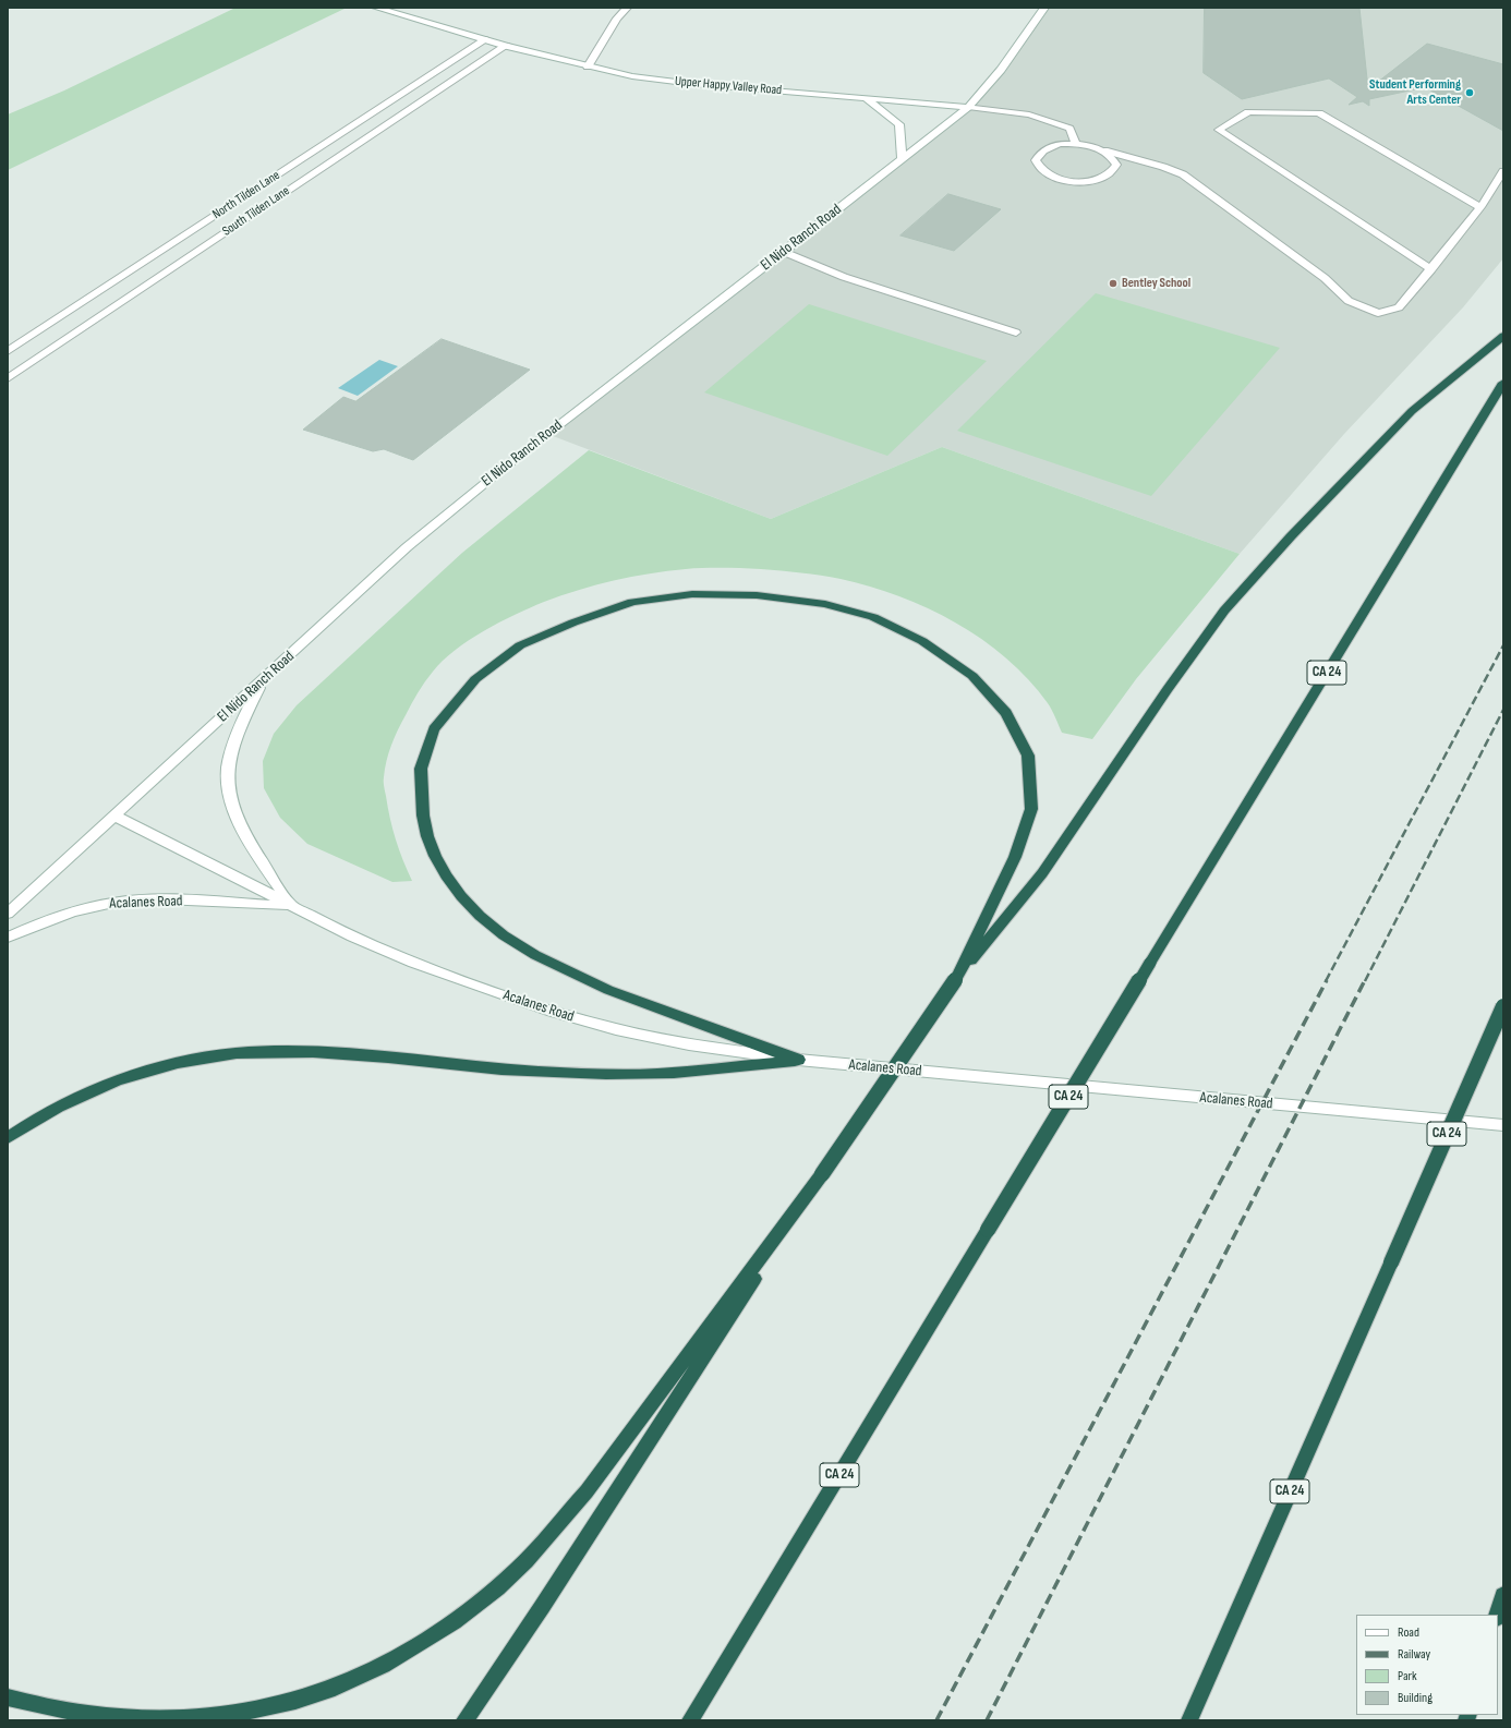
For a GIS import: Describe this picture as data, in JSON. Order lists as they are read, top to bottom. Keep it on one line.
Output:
{"streets":{"highway":["CA 24"],"street":["Upper Happy Valley Road","North Tilden Lane","South Tilden Lane","El Nido Ranch Road","Acalanes Road"]},"crossings":[["Upper Happy Valley Road","North Tilden Lane"],["Upper Happy Valley Road","South Tilden Lane"],["Upper Happy Valley Road","El Nido Ranch Road"],["El Nido Ranch Road","Acalanes Road"]],"places":["Student Performing Arts Center","Bentley School"],"legend":["Road","Railway","Park","Building"]}
